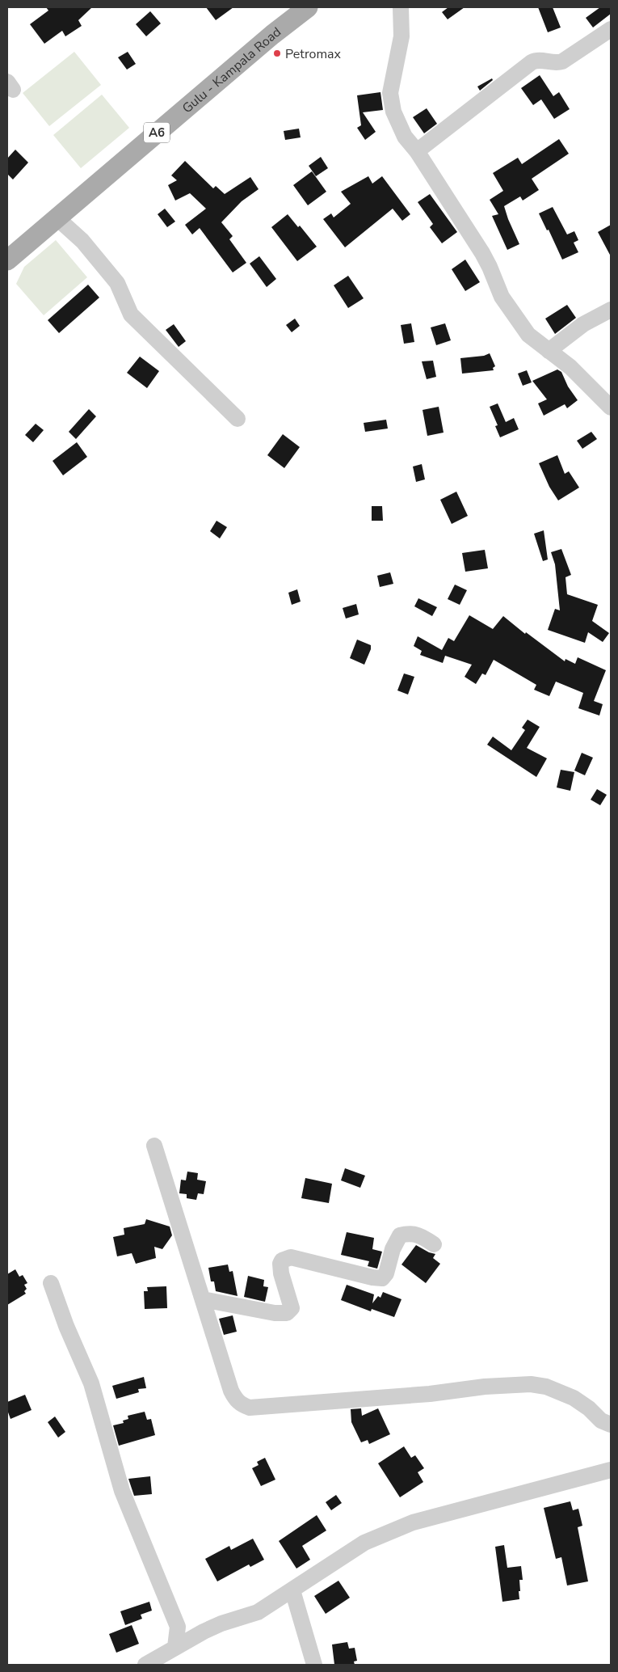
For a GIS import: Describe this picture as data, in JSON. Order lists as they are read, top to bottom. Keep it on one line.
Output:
{"streets":{"main road":["Gulu - Kampala Road","A6"]},"places":["Petromax"]}
